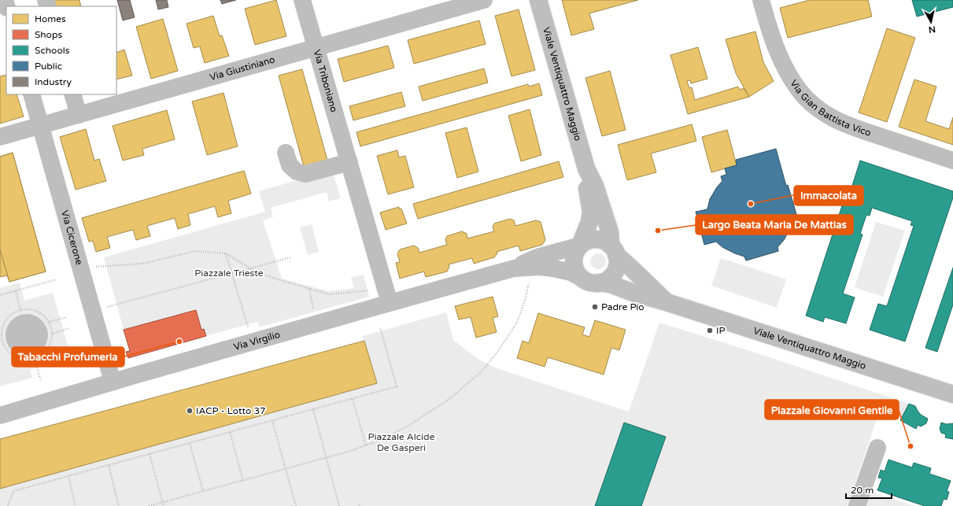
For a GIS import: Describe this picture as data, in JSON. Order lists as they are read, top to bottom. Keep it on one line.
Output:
{"streets":{"street":["Via Giustiniano","Via Triboniano","Viale Ventiquattro Maggio","Via Gian Battista Vico","Via Cicerone","Via Virgilio"]},"crossings":[["Via Giustiniano","Via Triboniano"],["Via Giustiniano","Via Cicerone"],["Via Triboniano","Via Virgilio"],["Via Cicerone","Via Virgilio"]],"parks":["Piazzale Trieste","Piazzale Alcide De Gasperi"],"places":["Immacolata","Largo Beata Maria De Mattias","Padre Pio","IP","Tabacchi Profumeria","IACP - Lotto 37","Piazzale Giovanni Gentile"],"legend":["Homes","Shops","Schools","Public","Industry"],"scale_bar":"20 m","north":"bottom"}
